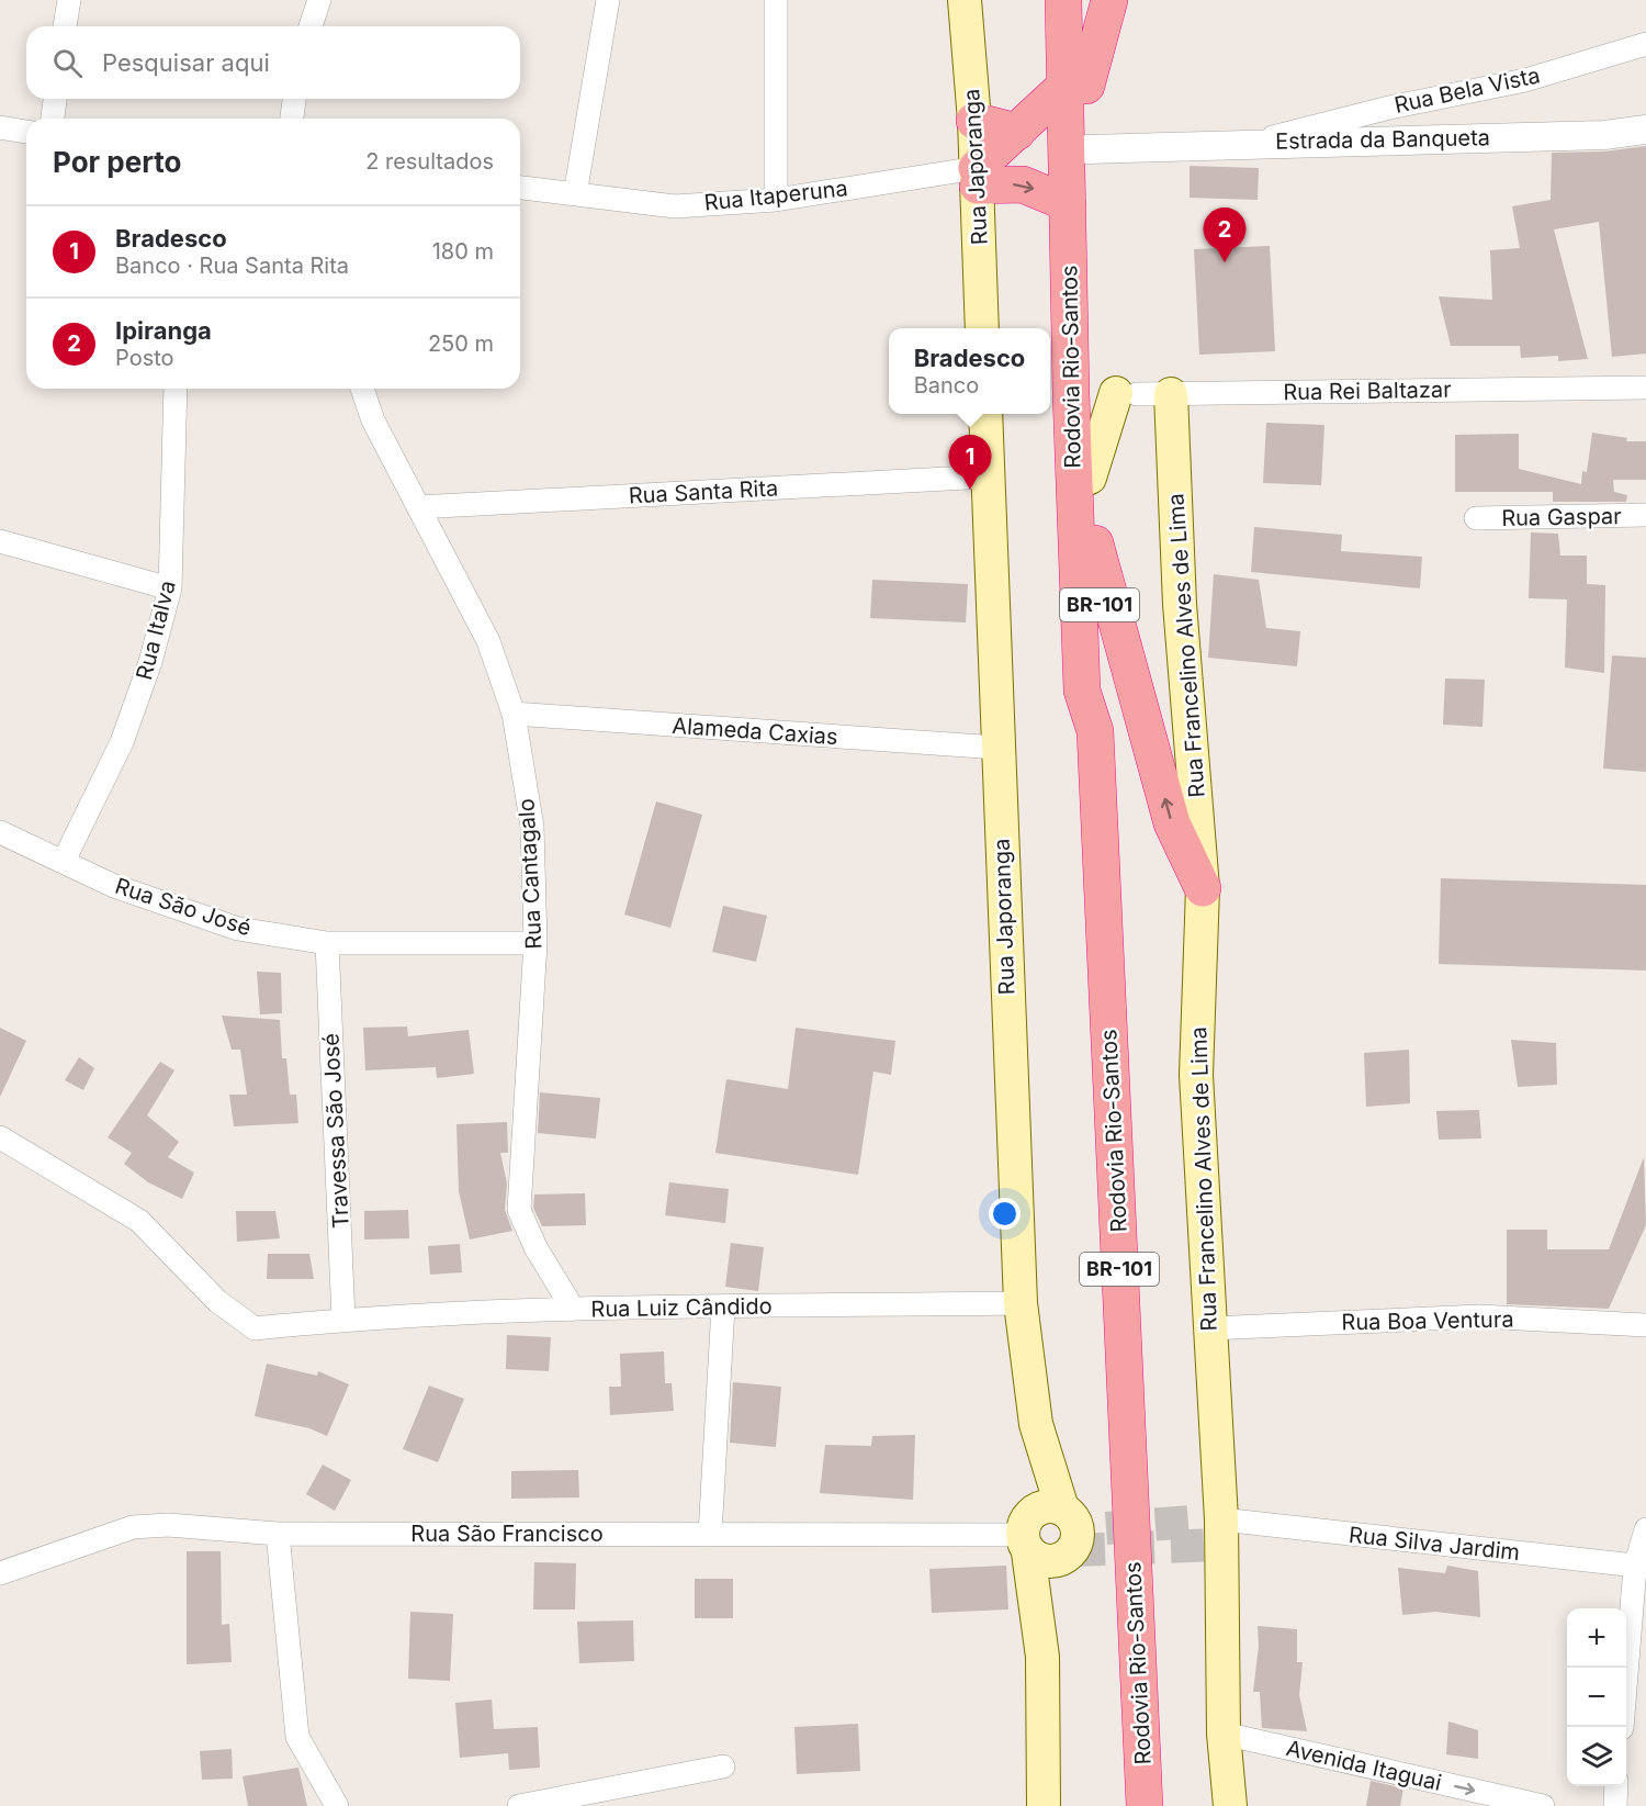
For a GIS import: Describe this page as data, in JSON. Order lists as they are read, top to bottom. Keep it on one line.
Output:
{"streets":{"highway":["Rodovia Rio-Santos","BR-101"],"main road":["Rua Japoranga","Rua Francelino Alves de Lima"],"street":["Rua Bela Vista","Estrada da Banqueta","Rua Itaperuna","Rua Rei Baltazar","Rua Santa Rita","Rua Gaspar","Rua Italva","Alameda Caxias","Rua Cantagalo","Rua São José","Travessa São José","Rua Luiz Cândido","Rua Boa Ventura","Rua São Francisco","Rua Silva Jardim","Avenida Itaguai"]},"crossings":[["Rua Bela Vista","Estrada da Banqueta"],["Estrada da Banqueta","Rodovia Rio-Santos"],["Rua Japoranga","Rua Itaperuna"],["Rua Japoranga","Rua Santa Rita"],["Rua Japoranga","Alameda Caxias"],["Rua Japoranga","Rua Luiz Cândido"],["Rua Japoranga","Rua São Francisco"],["Rodovia Rio-Santos","Rua Rei Baltazar"],["Rua Rei Baltazar","Rua Francelino Alves de Lima"],["Rua Santa Rita","Rua Cantagalo"],["Rua Italva","Rua São José"],["Rua Francelino Alves de Lima","Rua Boa Ventura"],["Rua Francelino Alves de Lima","Rua Silva Jardim"],["Rua Francelino Alves de Lima","Avenida Itaguai"],["Alameda Caxias","Rua Cantagalo"],["Rua Cantagalo","Rua São José"],["Rua Cantagalo","Rua Luiz Cândido"],["Rua São José","Travessa São José"],["Travessa São José","Rua Luiz Cândido"]],"one_way":["Avenida Itaguai"],"page":{"search":"Pesquisar aqui","heading":["Por perto","2 resultados"],"list":[{"mark":"1","name":"Bradesco","note":"Banco · Rua Santa Rita","value":"180 m"},{"mark":"2","name":"Ipiranga","note":"Posto","value":"250 m"}],"pins":["2","1"],"popup":["Bradesco","Banco"],"map_buttons":["+","−"]}}
